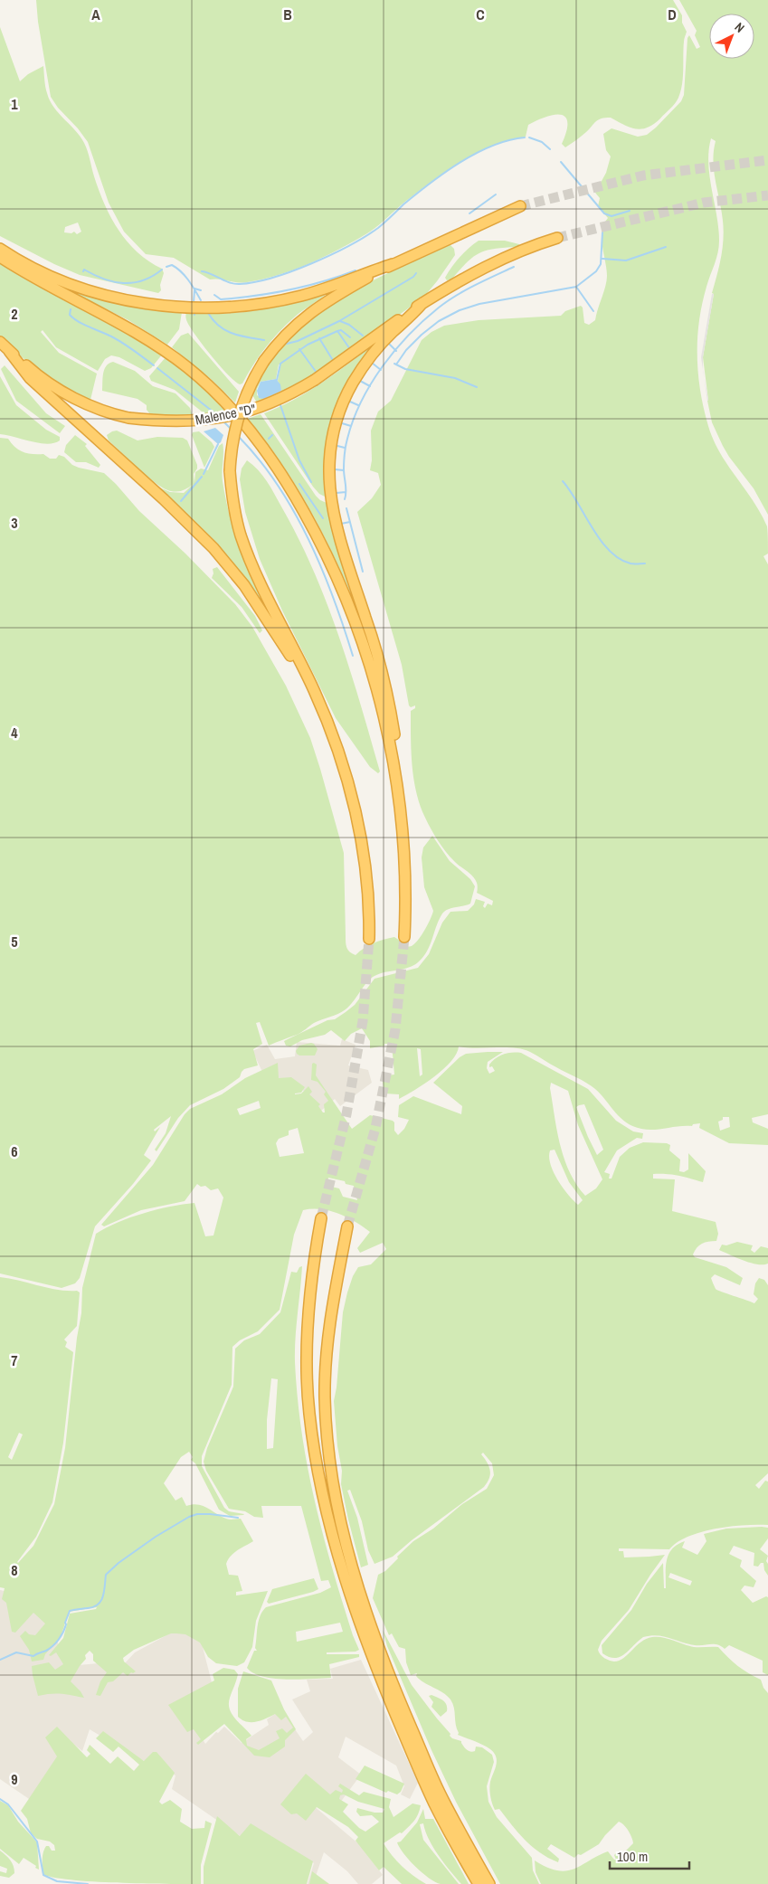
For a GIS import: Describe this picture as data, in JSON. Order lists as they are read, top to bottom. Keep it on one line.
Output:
{"streets":{"highway":["Malence \"D\""]},"scale_bar":"100 m","north":"top right","grid":{"columns":["A","B","C","D"],"rows":["1","2","3","4","5","6","7","8","9"]}}
